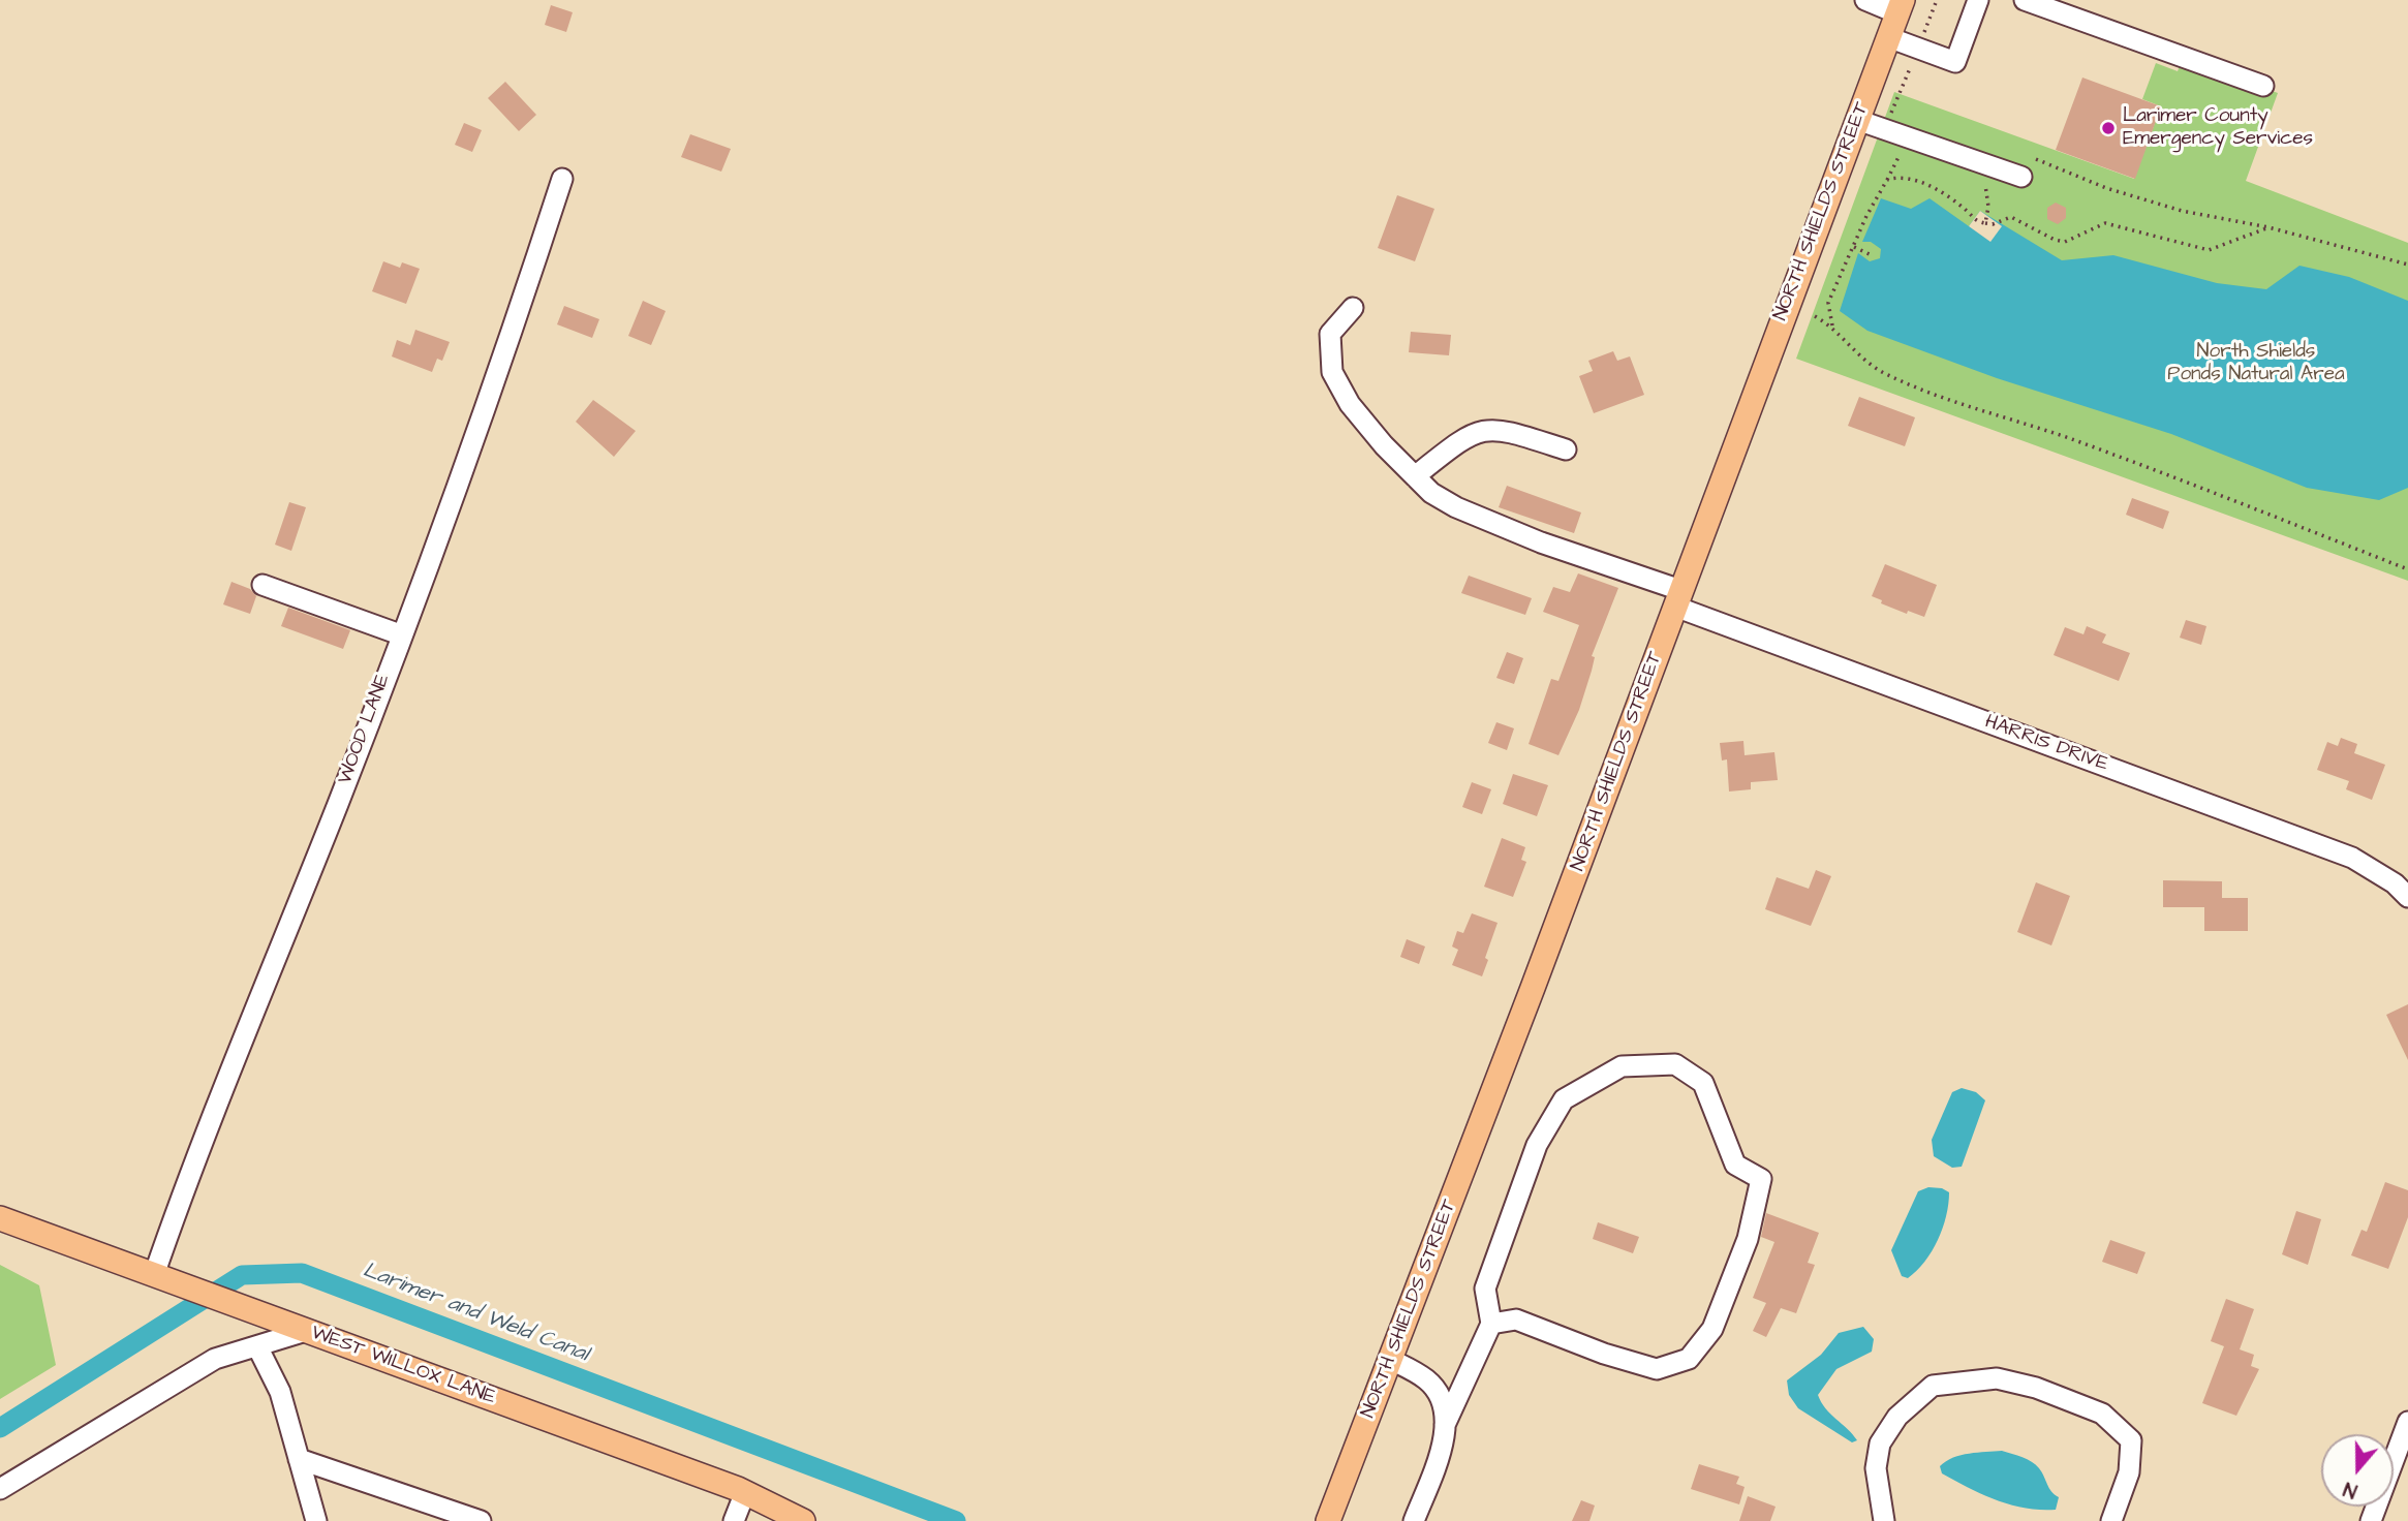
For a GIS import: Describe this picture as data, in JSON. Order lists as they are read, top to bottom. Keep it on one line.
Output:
{"streets":{"main road":["NORTH SHIELDS STREET","WEST WILLOX LANE"],"street":["WOOD LANE","HARRIS DRIVE"]},"crossings":[["NORTH SHIELDS STREET","HARRIS DRIVE"],["WOOD LANE","WEST WILLOX LANE"]],"water":["Larimer and Weld Canal"],"parks":["North Shields Ponds Natural Area"],"places":["Larimer County Emergency Services"],"north":"bottom"}
